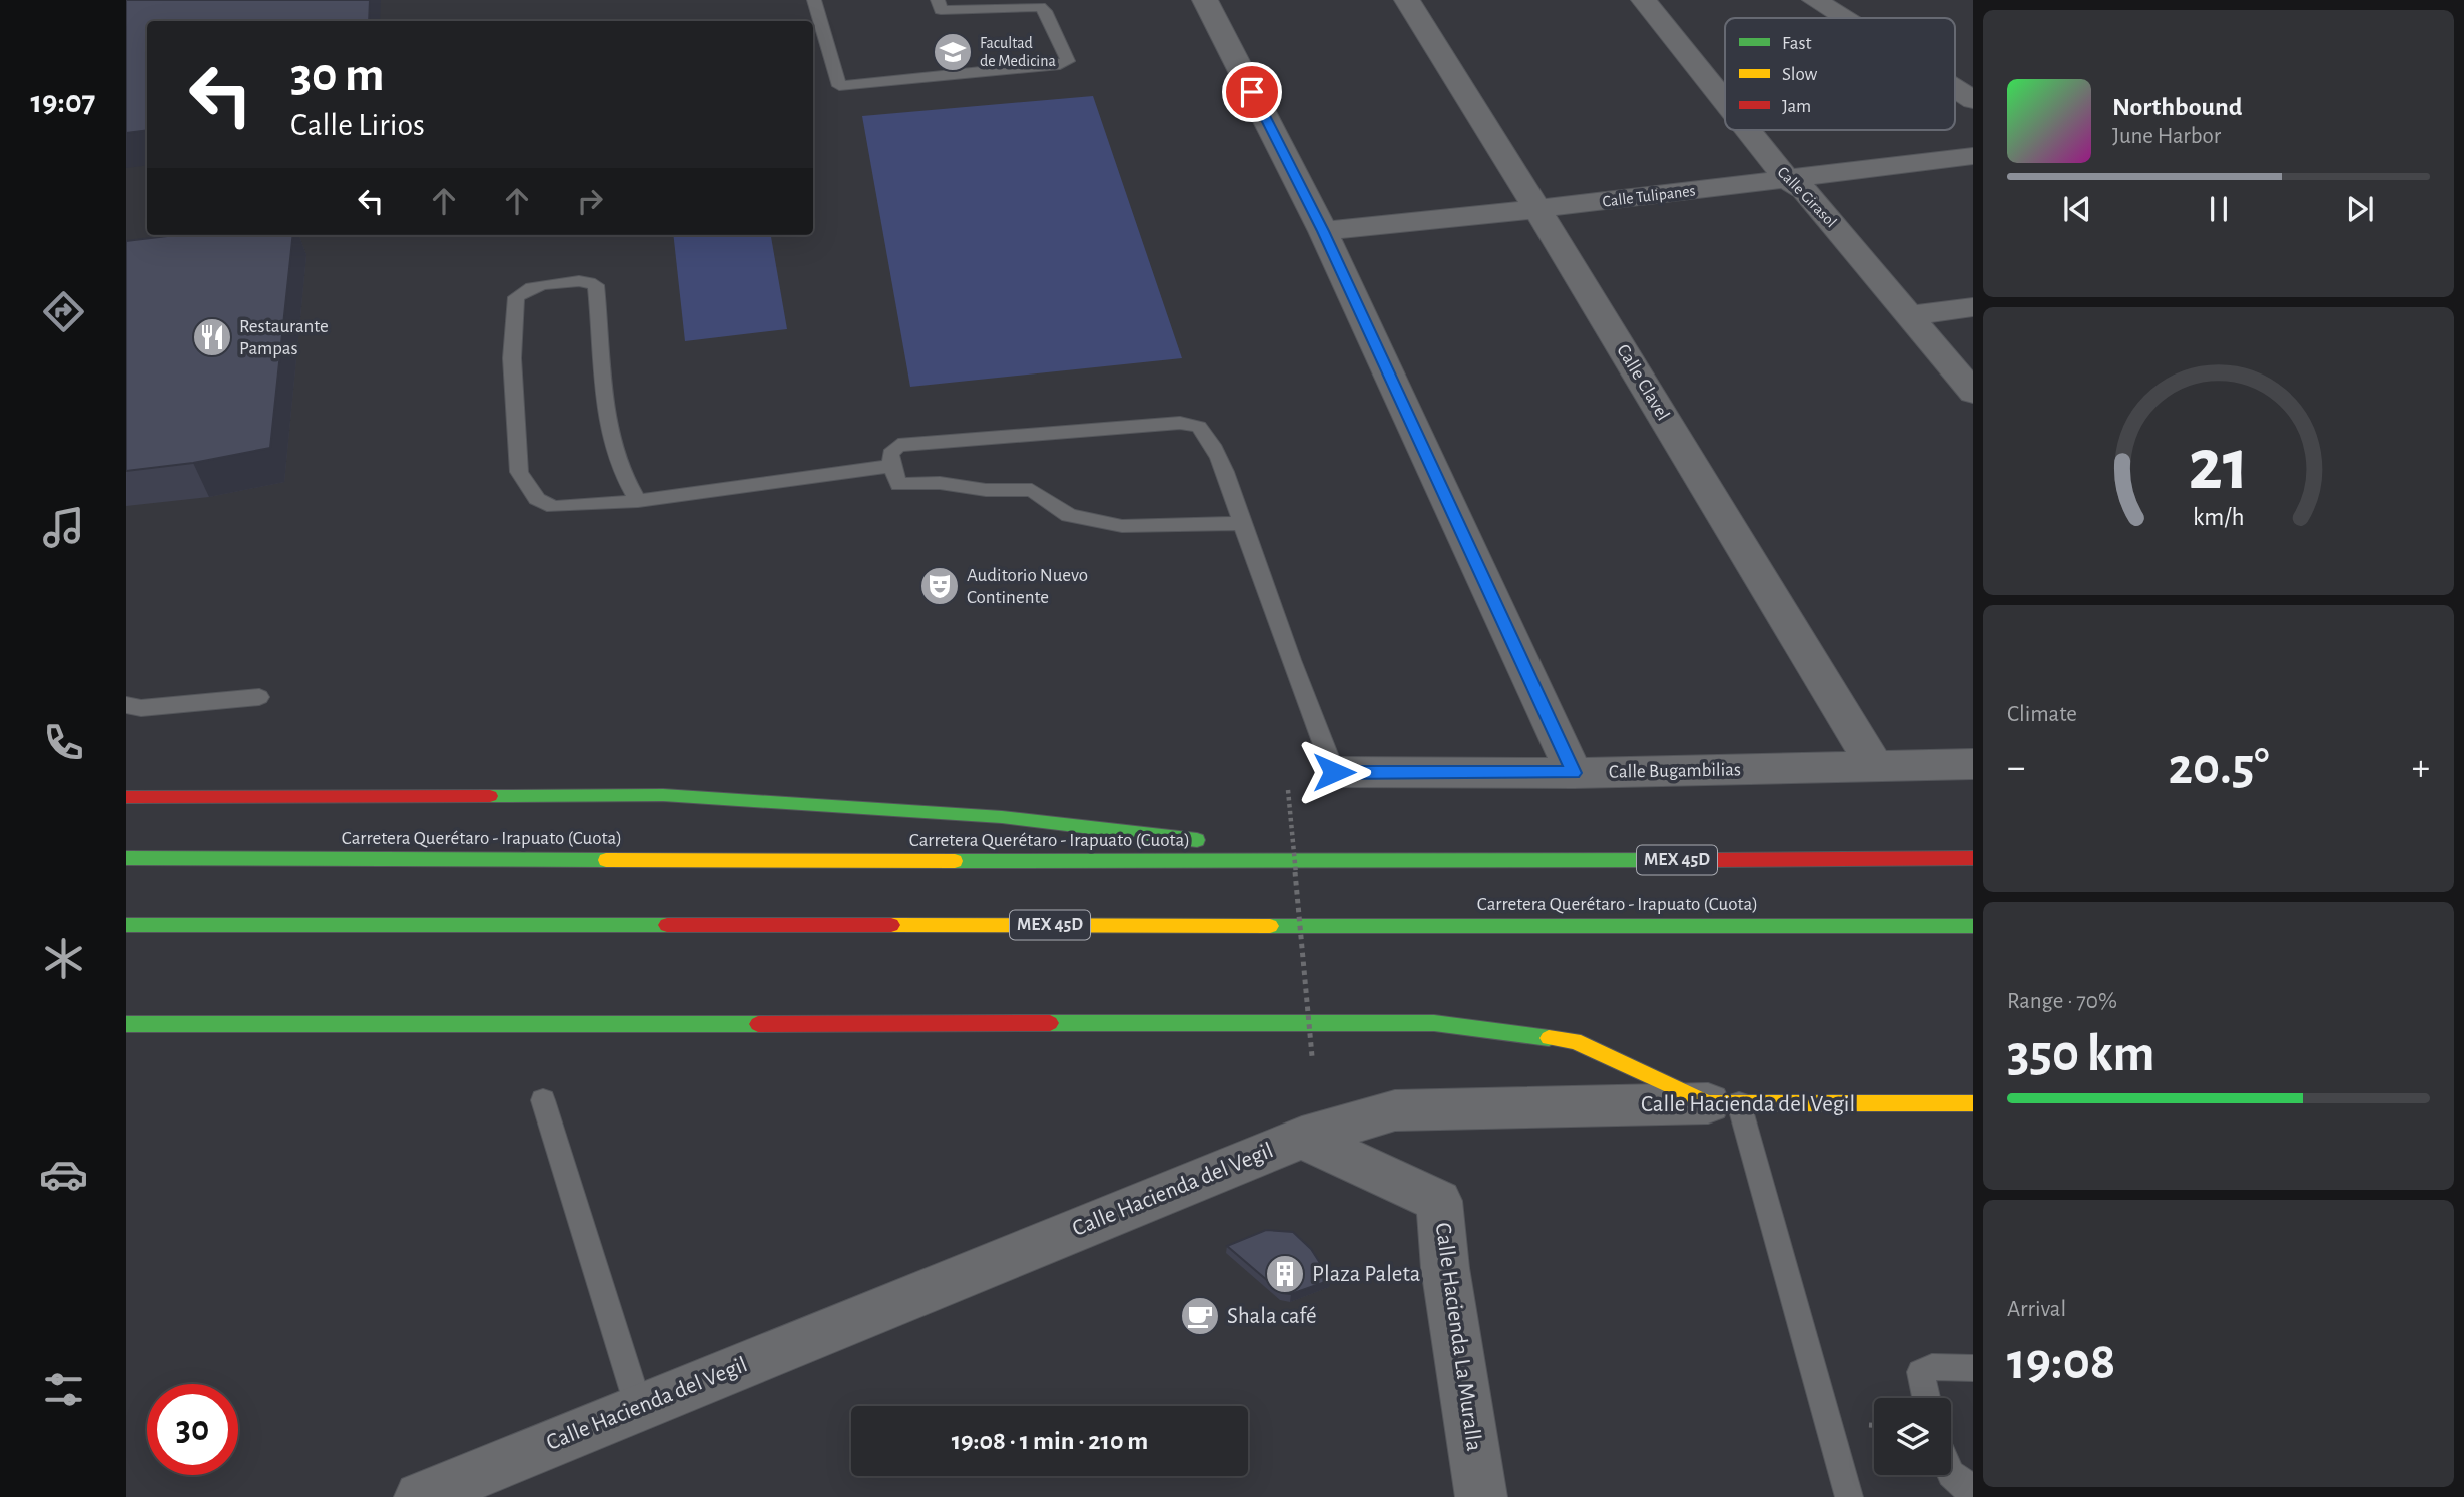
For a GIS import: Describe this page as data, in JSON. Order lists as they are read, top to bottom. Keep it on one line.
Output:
{"streets":{"main road":["Carretera Querétaro - Irapuato (Cuota)","MEX 45D","Calle Hacienda del Vegil"],"street":["Calle Tulipanes","Calle Girasol","Calle Clavel","Calle Bugambilias","Calle Hacienda La Muralla"]},"crossings":[["Calle Tulipanes","Calle Girasol"],["Calle Tulipanes","Calle Clavel"],["Calle Clavel","Calle Bugambilias"],["Calle Hacienda del Vegil","Calle Hacienda La Muralla"]],"places":{"school or university":["Facultad de Medicina"],"restaurant":["Restaurante Pampas"],"theatre":["Auditorio Nuevo Continente"],"building":["Plaza Paleta"],"cafe":["Shala café"]},"legend":["Fast","Slow","Jam"],"page":{"tabs":"19:07","turn":["30 m","Calle Lirios"],"song":["Northbound","June Harbor"],"tile":["Climate",["Range · 70%","350 km"],["Arrival","19:08"]],"heat":["−","20.5°","+"],"limit":"30","trip":"19:08 · 1 min · 210 m","gauge":["21","km/h"]}}
